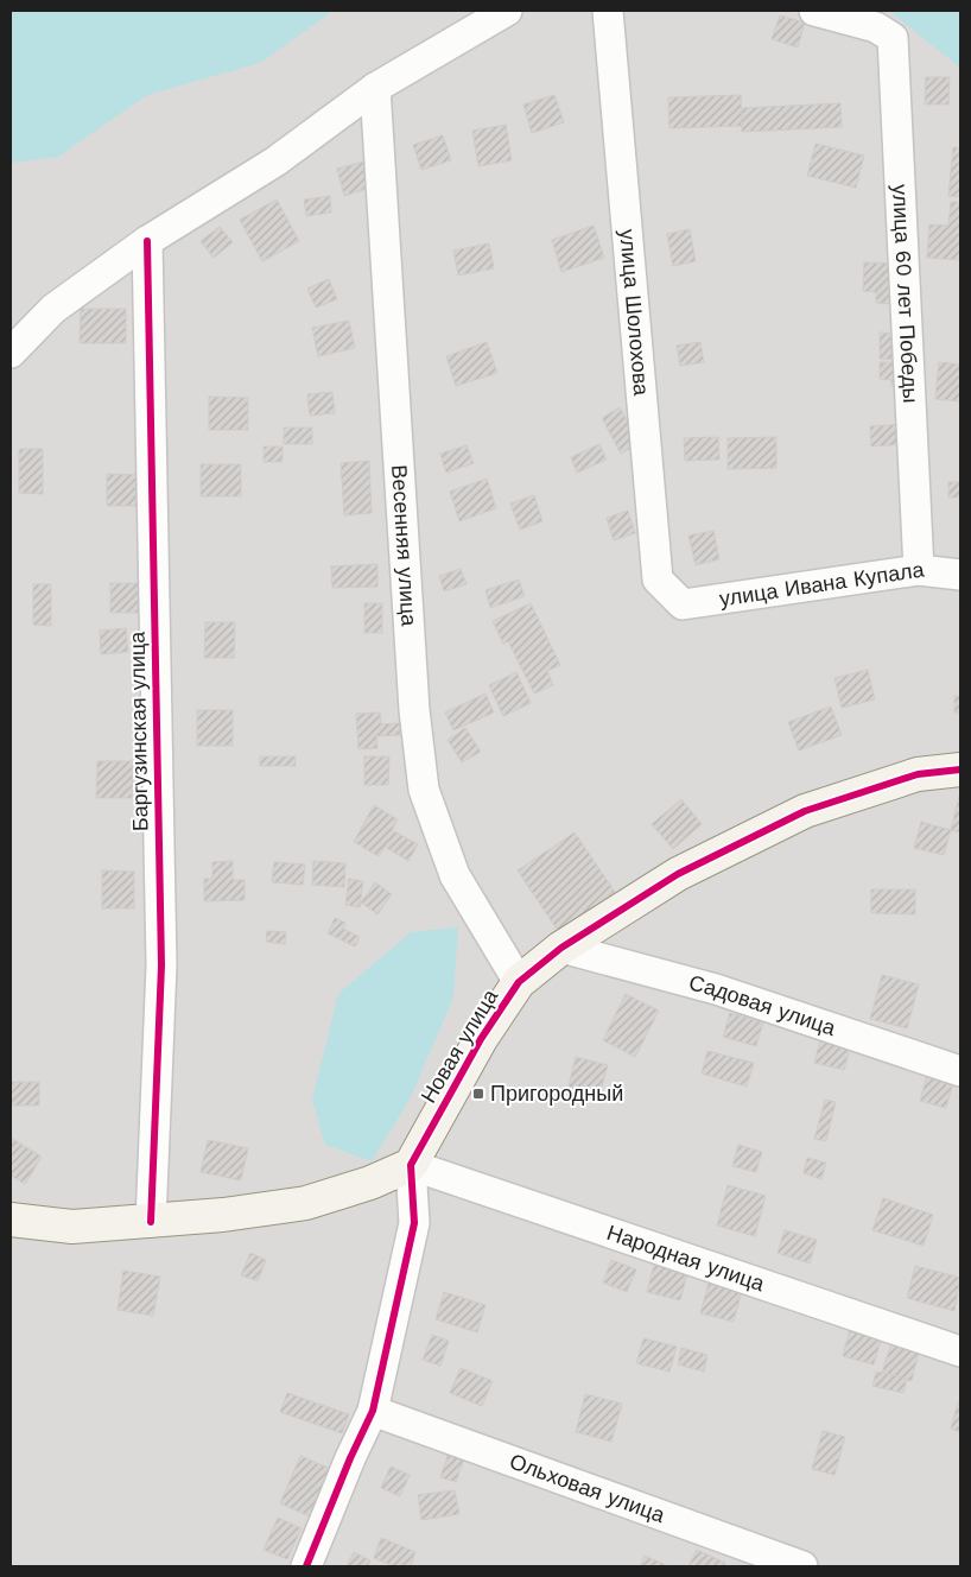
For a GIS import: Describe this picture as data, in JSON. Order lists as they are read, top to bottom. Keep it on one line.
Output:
{"streets":{"street":["улица 60 лет Победы","улица Шолохова","Весенняя улица","улица Ивана Купала","Баргузинская улица","Садовая улица","Новая улица","Народная улица","Ольховая улица"]},"crossings":[["улица 60 лет Победы","улица Ивана Купала"],["улица Шолохова","улица Ивана Купала"],["Весенняя улица","Новая улица"],["Садовая улица","Новая улица"],["Новая улица","Народная улица"]],"places":{"transit":["Пригородный"]}}
